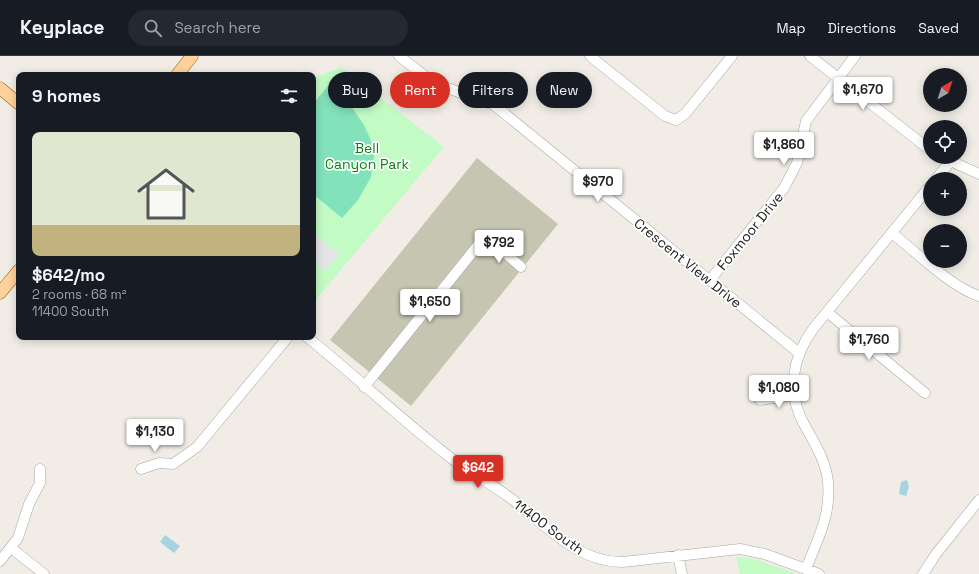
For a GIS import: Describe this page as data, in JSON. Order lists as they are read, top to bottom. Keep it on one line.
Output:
{"streets":{"street":["Foxmoor Drive","Crescent View Drive","11400 South"]},"crossings":[["Foxmoor Drive","Crescent View Drive"]],"parks":["Bell Canyon Park"],"north":"top right","page":{"header":"Keyplace","search":"Search here","nav":["Map","Directions","Saved"],"map_buttons":["+","−"],"chip":["Buy","Rent","Filters","New"],"heading":"9 homes","price":["$1,670","$1,860","$970","$792","$1,650","$1,760","$1,080","$1,130","$642"],"list":[{"name":"$642/mo","note":"2 rooms · 68 m² · 11400 South"}]}}
